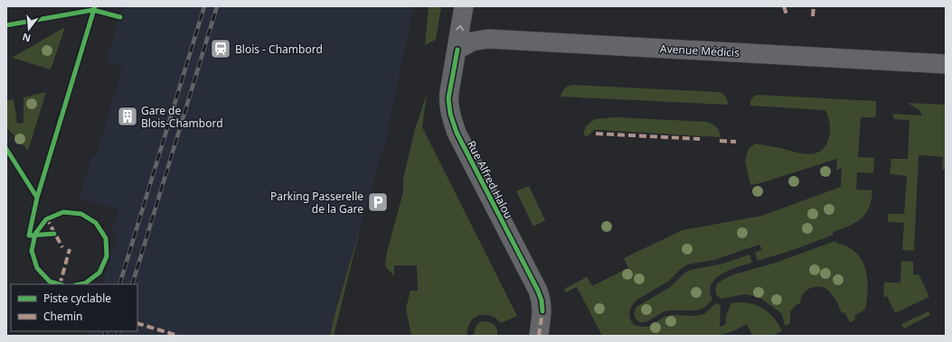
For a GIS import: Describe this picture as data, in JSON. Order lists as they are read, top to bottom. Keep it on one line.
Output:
{"streets":{"street":["Avenue Médicis","Rue Alfred Halou"]},"crossings":[["Avenue Médicis","Rue Alfred Halou"]],"places":{"station":["Blois - Chambord"],"building":["Gare de Blois-Chambord"],"parking":["Parking Passerelle de la Gare"]},"legend":["Piste cyclable","Chemin"],"north":"bottom"}
